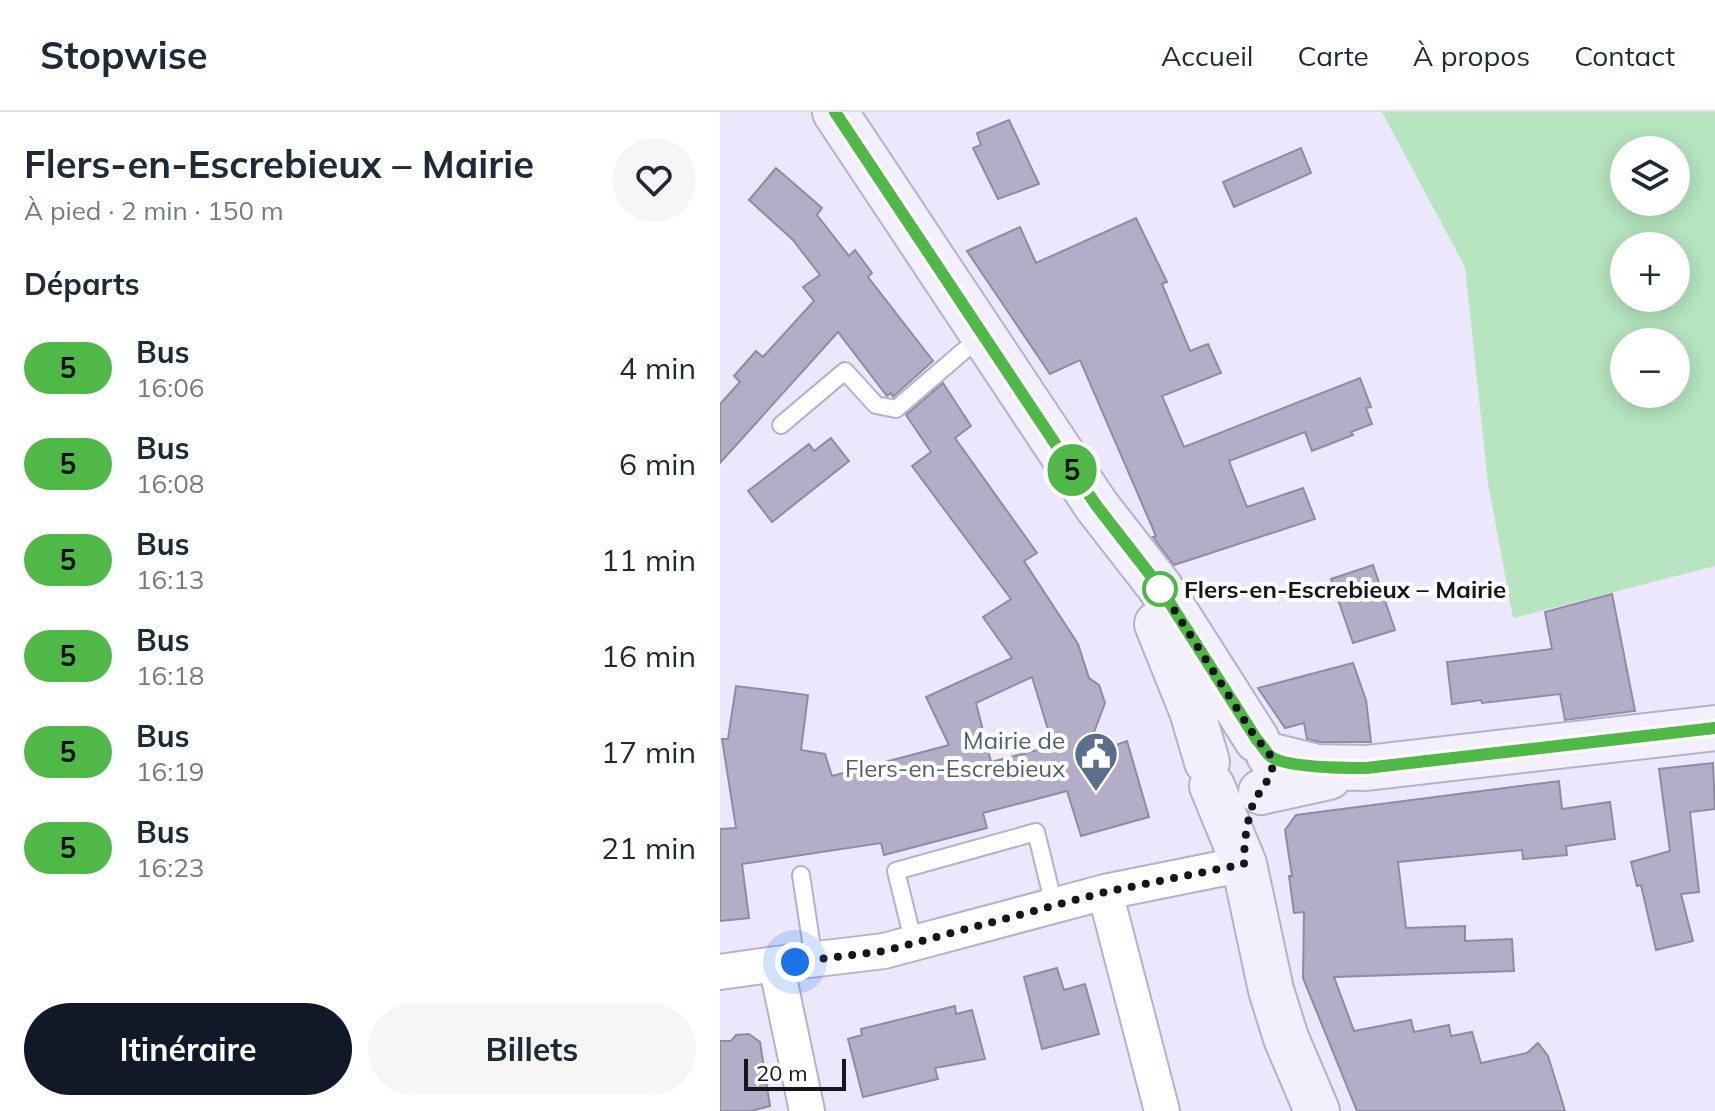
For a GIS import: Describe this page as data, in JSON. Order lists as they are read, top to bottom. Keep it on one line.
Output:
{"places":{"other":["Flers-en-Escrebieux – Mairie"],"public building":["Mairie de Flers-en-Escrebieux"]},"lines":["bus line 5"],"scale_bar":"20 m","page":{"header":"Stopwise","nav":["Accueil","Carte","À propos","Contact"],"heading":[["Flers-en-Escrebieux – Mairie","À pied · 2 min · 150 m"],"Départs"],"on_map":"5","map_buttons":["+","−"],"list":[{"mark":"5","name":"Bus","note":"16:06","value":"4 min"},{"mark":"5","name":"Bus","note":"16:08","value":"6 min"},{"mark":"5","name":"Bus","note":"16:13","value":"11 min"},{"mark":"5","name":"Bus","note":"16:18","value":"16 min"},{"mark":"5","name":"Bus","note":"16:19","value":"17 min"},{"mark":"5","name":"Bus","note":"16:23","value":"21 min"}],"buttons":["Itinéraire","Billets"],"scale":"20 m"}}
